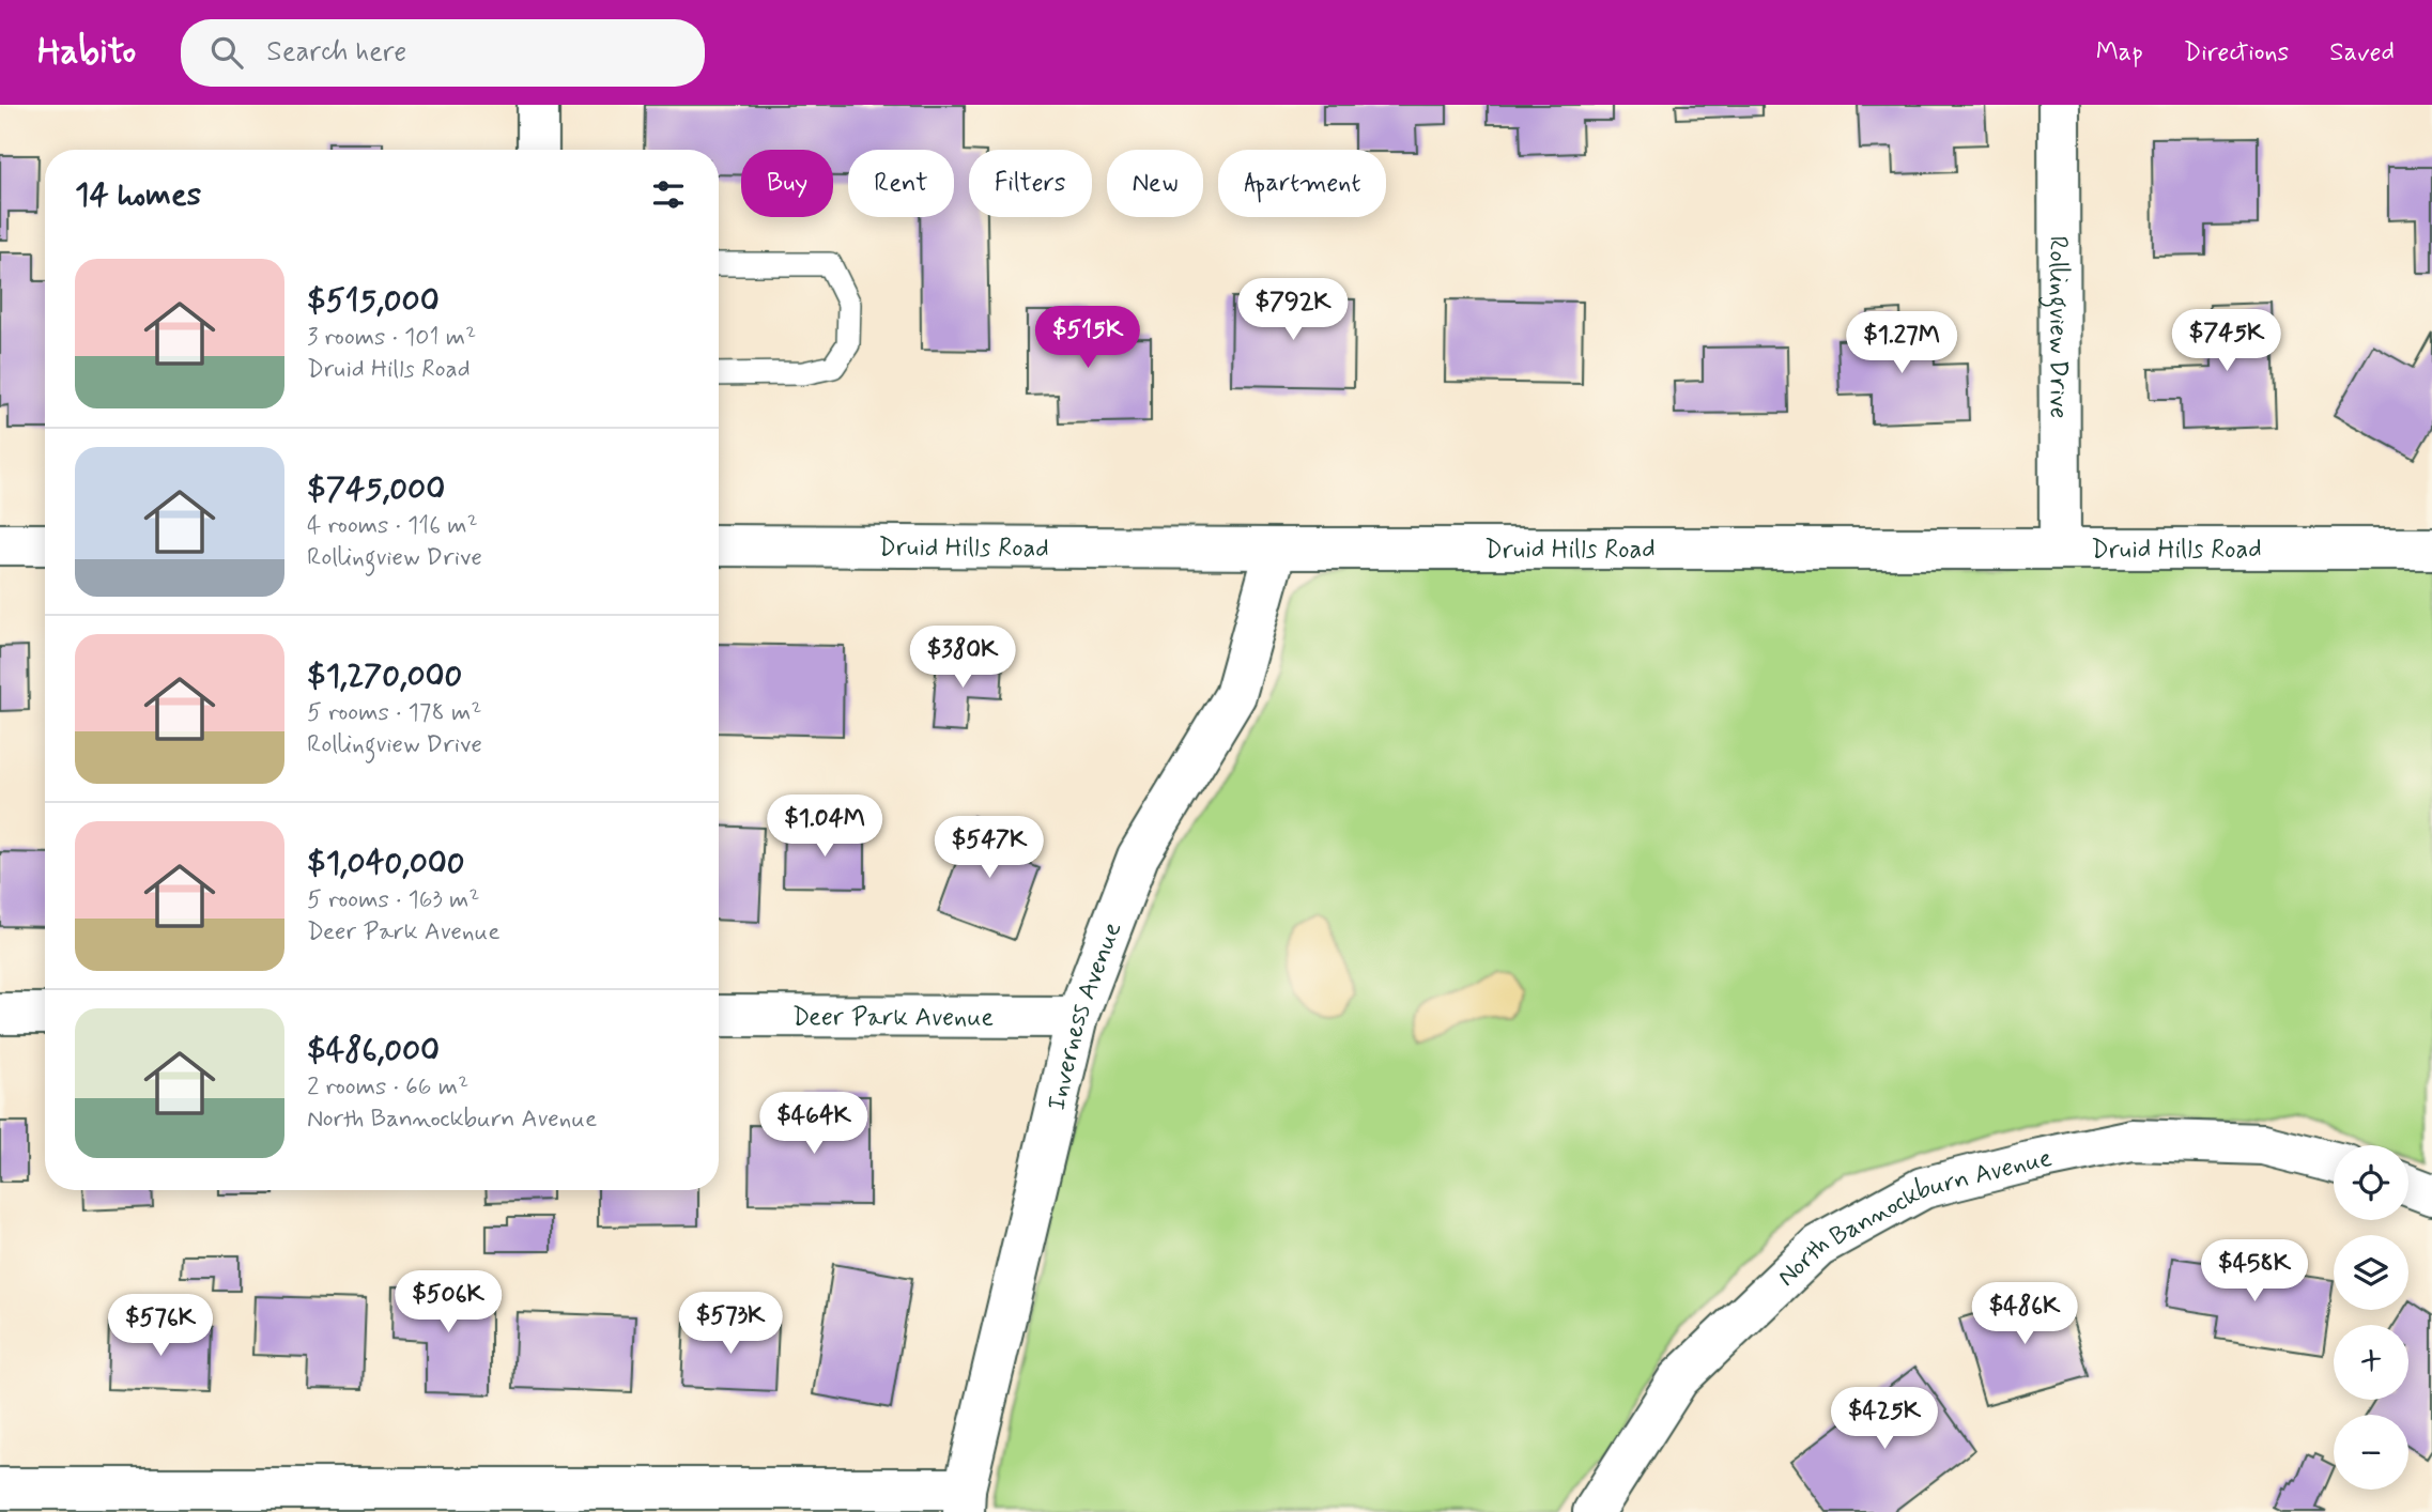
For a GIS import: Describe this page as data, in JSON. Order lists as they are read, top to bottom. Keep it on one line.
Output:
{"streets":{"street":["Rollingview Drive","Druid Hills Road","Deer Park Avenue","Inverness Avenue","North Bannockburn Avenue"]},"crossings":[["Rollingview Drive","Druid Hills Road"],["Druid Hills Road","Inverness Avenue"],["Deer Park Avenue","Inverness Avenue"]],"page":{"header":"Habito","search":"Search here","nav":["Map","Directions","Saved"],"chip":["Buy","Rent","Filters","New","Apartment"],"heading":"14 homes","list":[{"name":"$515,000","note":"3 rooms · 101 m² · Druid Hills Road"},{"name":"$745,000","note":"4 rooms · 116 m² · Rollingview Drive"},{"name":"$1,270,000","note":"5 rooms · 178 m² · Rollingview Drive"},{"name":"$1,040,000","note":"5 rooms · 163 m² · Deer Park Avenue"},{"name":"$486,000","note":"2 rooms · 66 m² · North Bannockburn Avenue"}],"price":["$792K","$515K","$745K","$1.27M","$380K","$1.04M","$547K","$464K","$458K","$506K","$486K","$573K","$576K","$425K"],"map_buttons":["+","−"]}}
